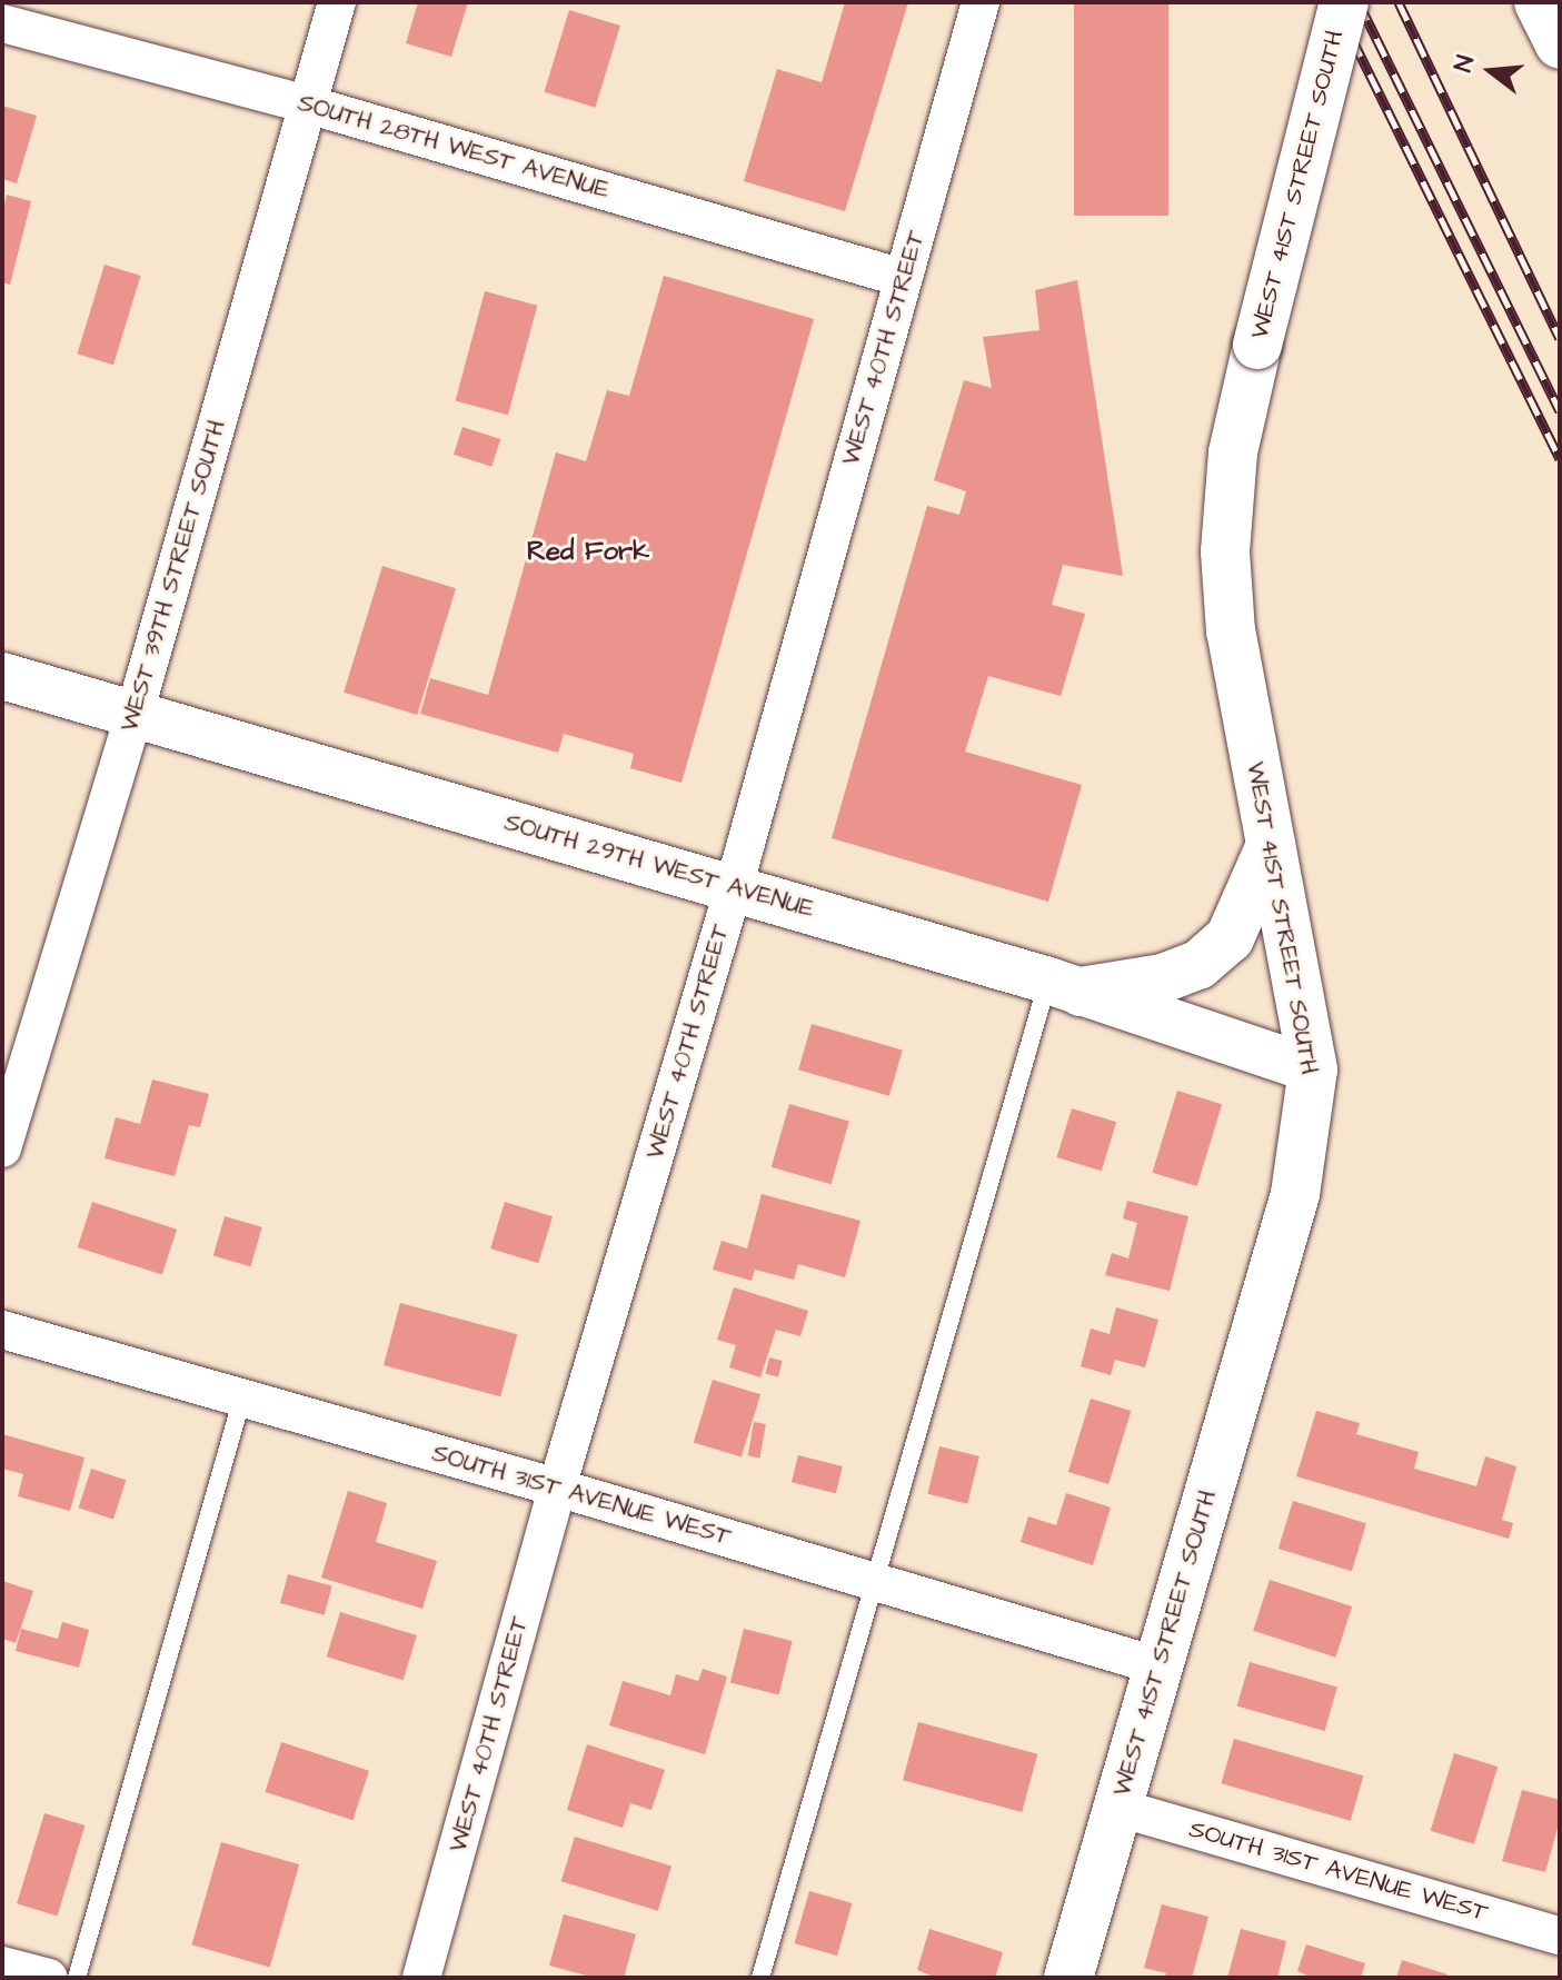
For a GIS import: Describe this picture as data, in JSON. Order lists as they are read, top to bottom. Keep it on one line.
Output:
{"streets":{"main road":["WEST 41ST STREET SOUTH"],"street":["SOUTH 28TH WEST AVENUE","WEST 40TH STREET","WEST 39TH STREET SOUTH","SOUTH 29TH WEST AVENUE","SOUTH 31ST AVENUE WEST"]},"crossings":[["SOUTH 28TH WEST AVENUE","WEST 40TH STREET"],["SOUTH 28TH WEST AVENUE","WEST 39TH STREET SOUTH"],["WEST 41ST STREET SOUTH","SOUTH 29TH WEST AVENUE"],["WEST 41ST STREET SOUTH","SOUTH 31ST AVENUE WEST"],["WEST 40TH STREET","SOUTH 29TH WEST AVENUE"],["WEST 40TH STREET","SOUTH 31ST AVENUE WEST"],["WEST 39TH STREET SOUTH","SOUTH 29TH WEST AVENUE"]],"districts":["Red Fork"],"north":"left"}
